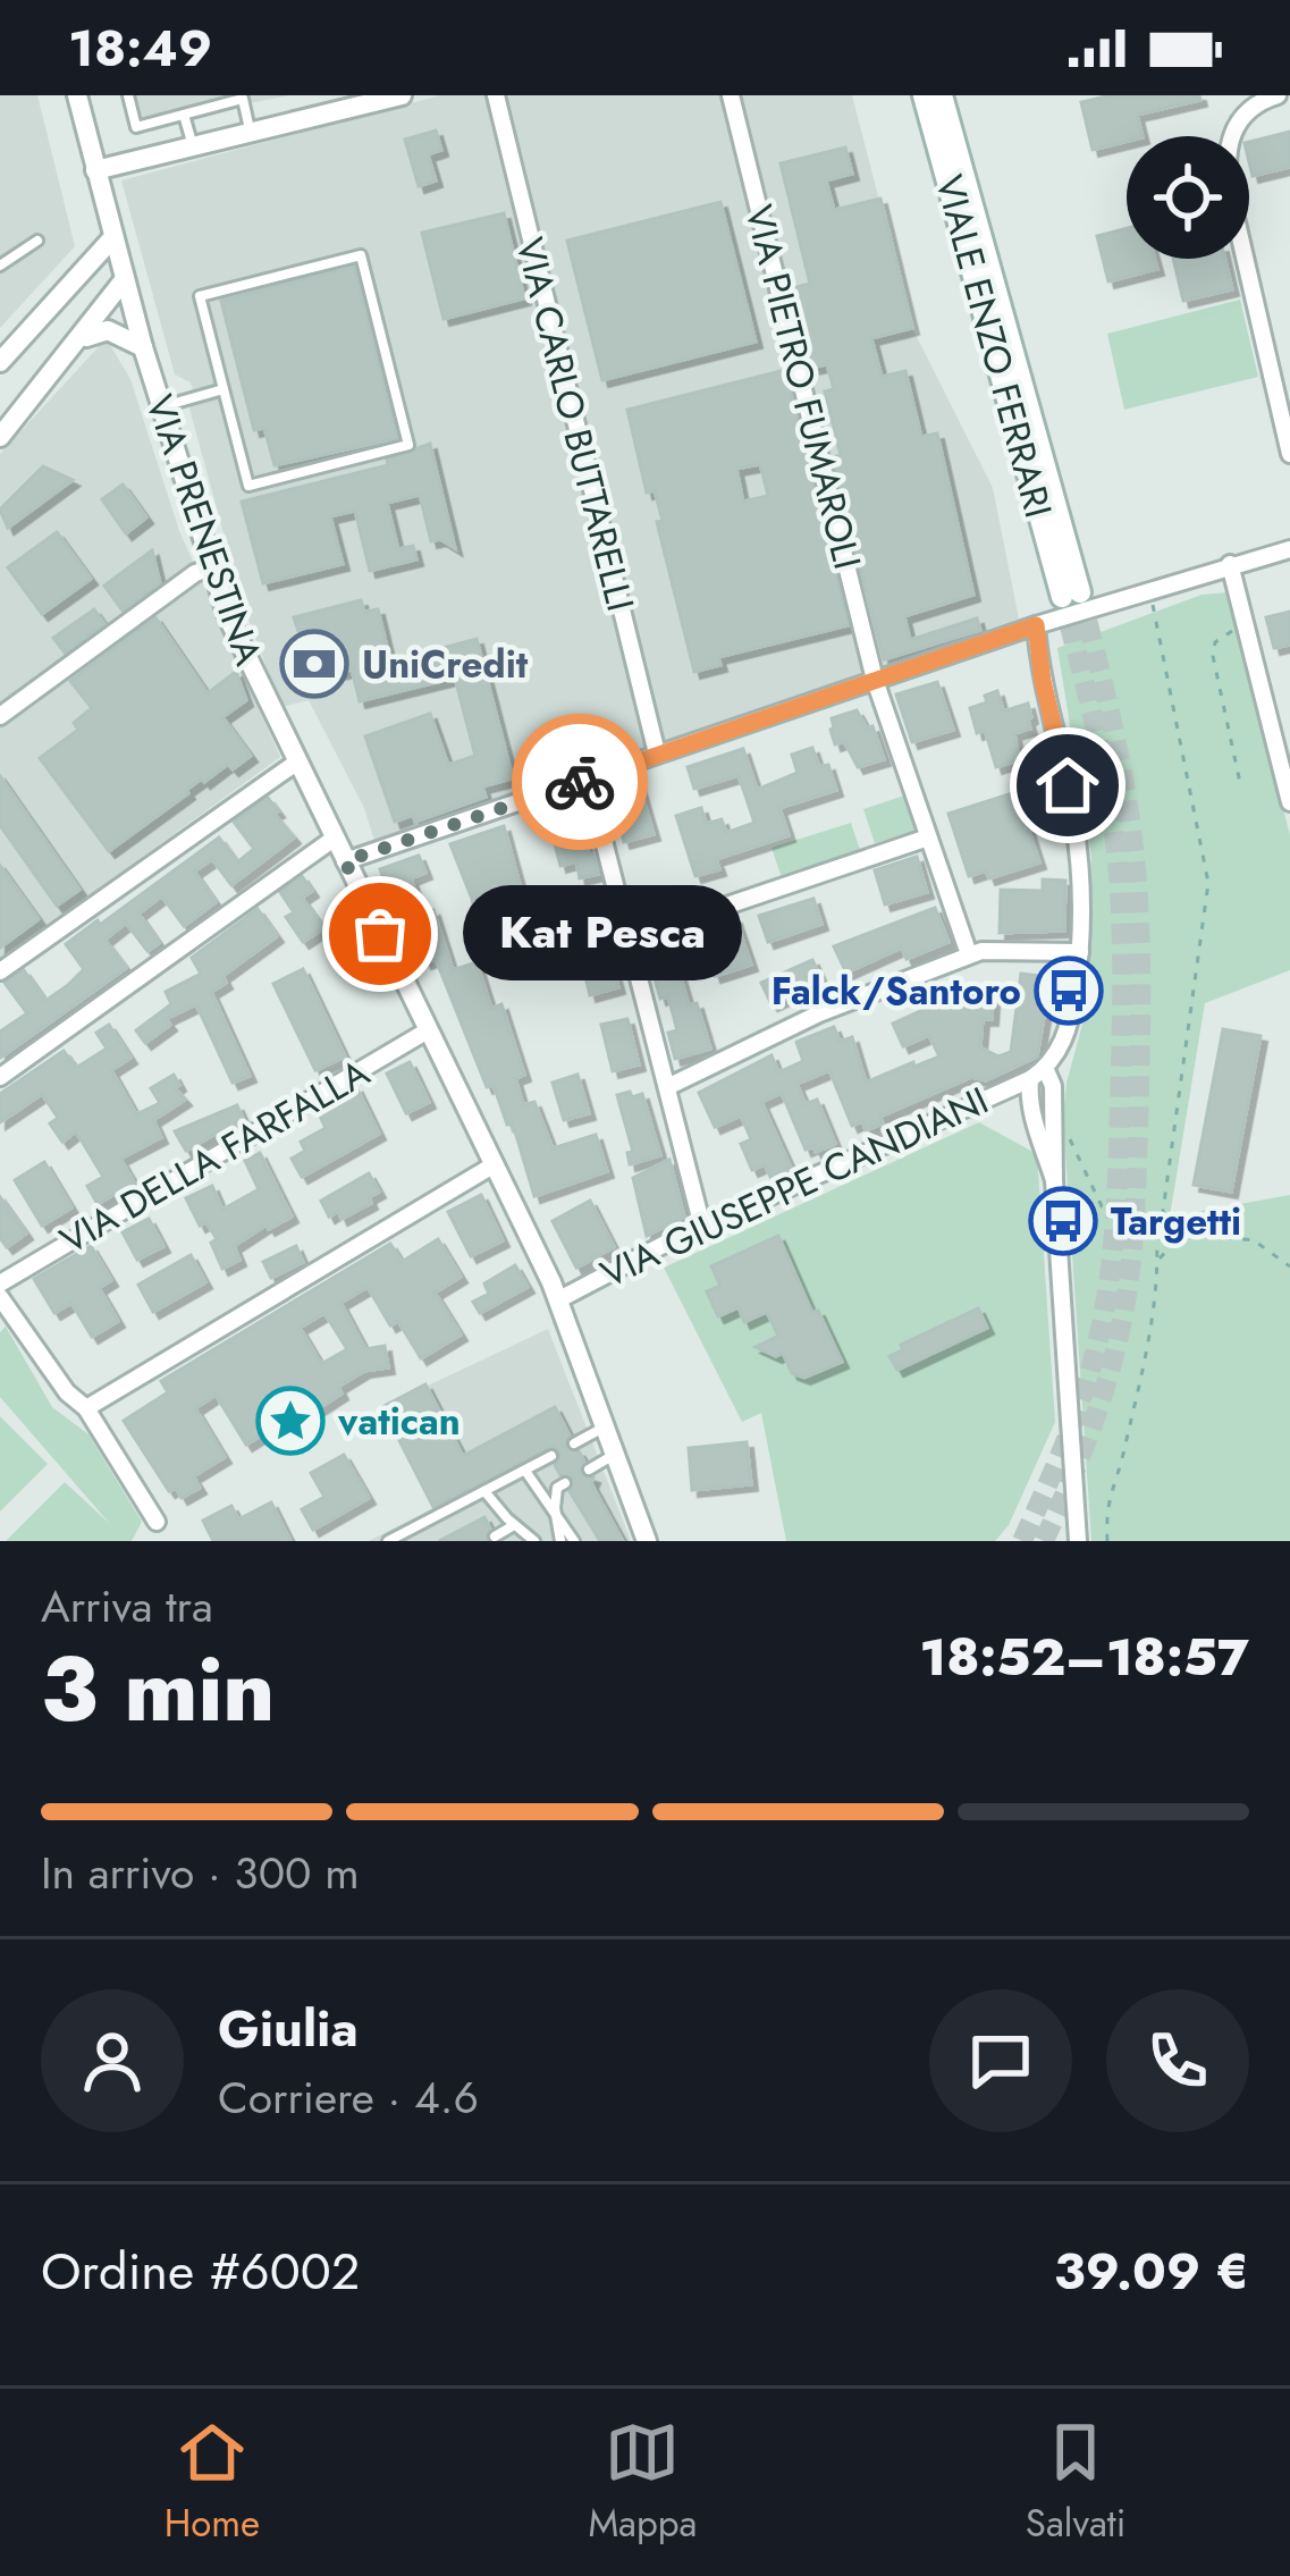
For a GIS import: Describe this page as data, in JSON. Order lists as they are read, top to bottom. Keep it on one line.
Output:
{"streets":{"main road":["VIALE ENZO FERRARI"],"street":["VIA PIETRO FUMAROLI","VIA CARLO BUTTARELLI","VIA PRENESTINA","VIA DELLA FARFALLA","VIA GIUSEPPE CANDIANI"]},"crossings":[["VIA PRENESTINA","VIA DELLA FARFALLA"],["VIA PRENESTINA","VIA GIUSEPPE CANDIANI"]],"places":{"bank":["UniCredit"],"other":["Kat Pesca"],"bus stop":["Falck/Santoro","Targetti"],"place":["vatican"]},"page":{"status":"18:49","bubble":"Kat Pesca","heading":["3 min","Arriva tra","18:52–18:57"],"panel":["Giulia","Corriere · 4.6","Ordine #6002","39.09 €"],"bar":"In arrivo · 300 m","tabs":["Home","Mappa","Salvati"]}}
